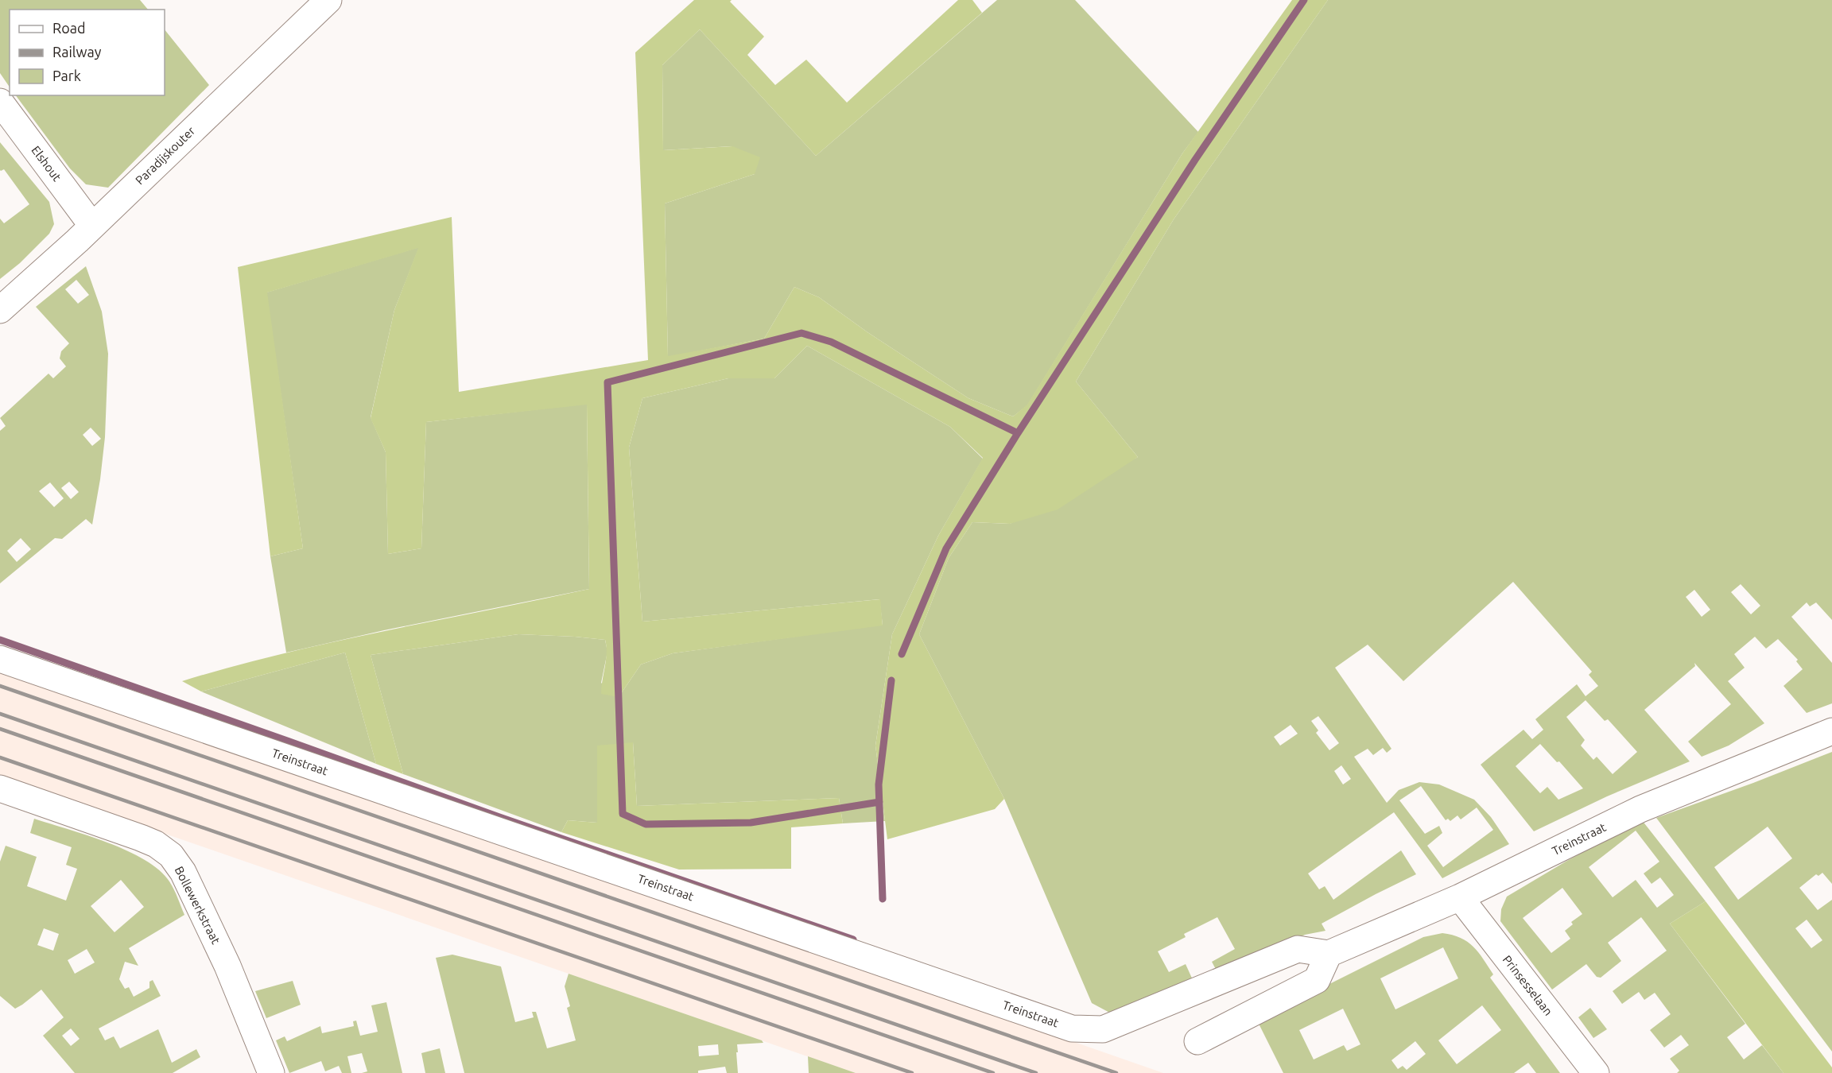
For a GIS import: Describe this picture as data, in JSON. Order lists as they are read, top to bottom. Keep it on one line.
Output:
{"streets":{"street":["Paradijskouter","Elshout","Treinstraat","Bollewerkstraat","Prinsesselaan"]},"crossings":[["Paradijskouter","Elshout"],["Treinstraat","Prinsesselaan"]],"legend":["Road","Railway","Park"]}
